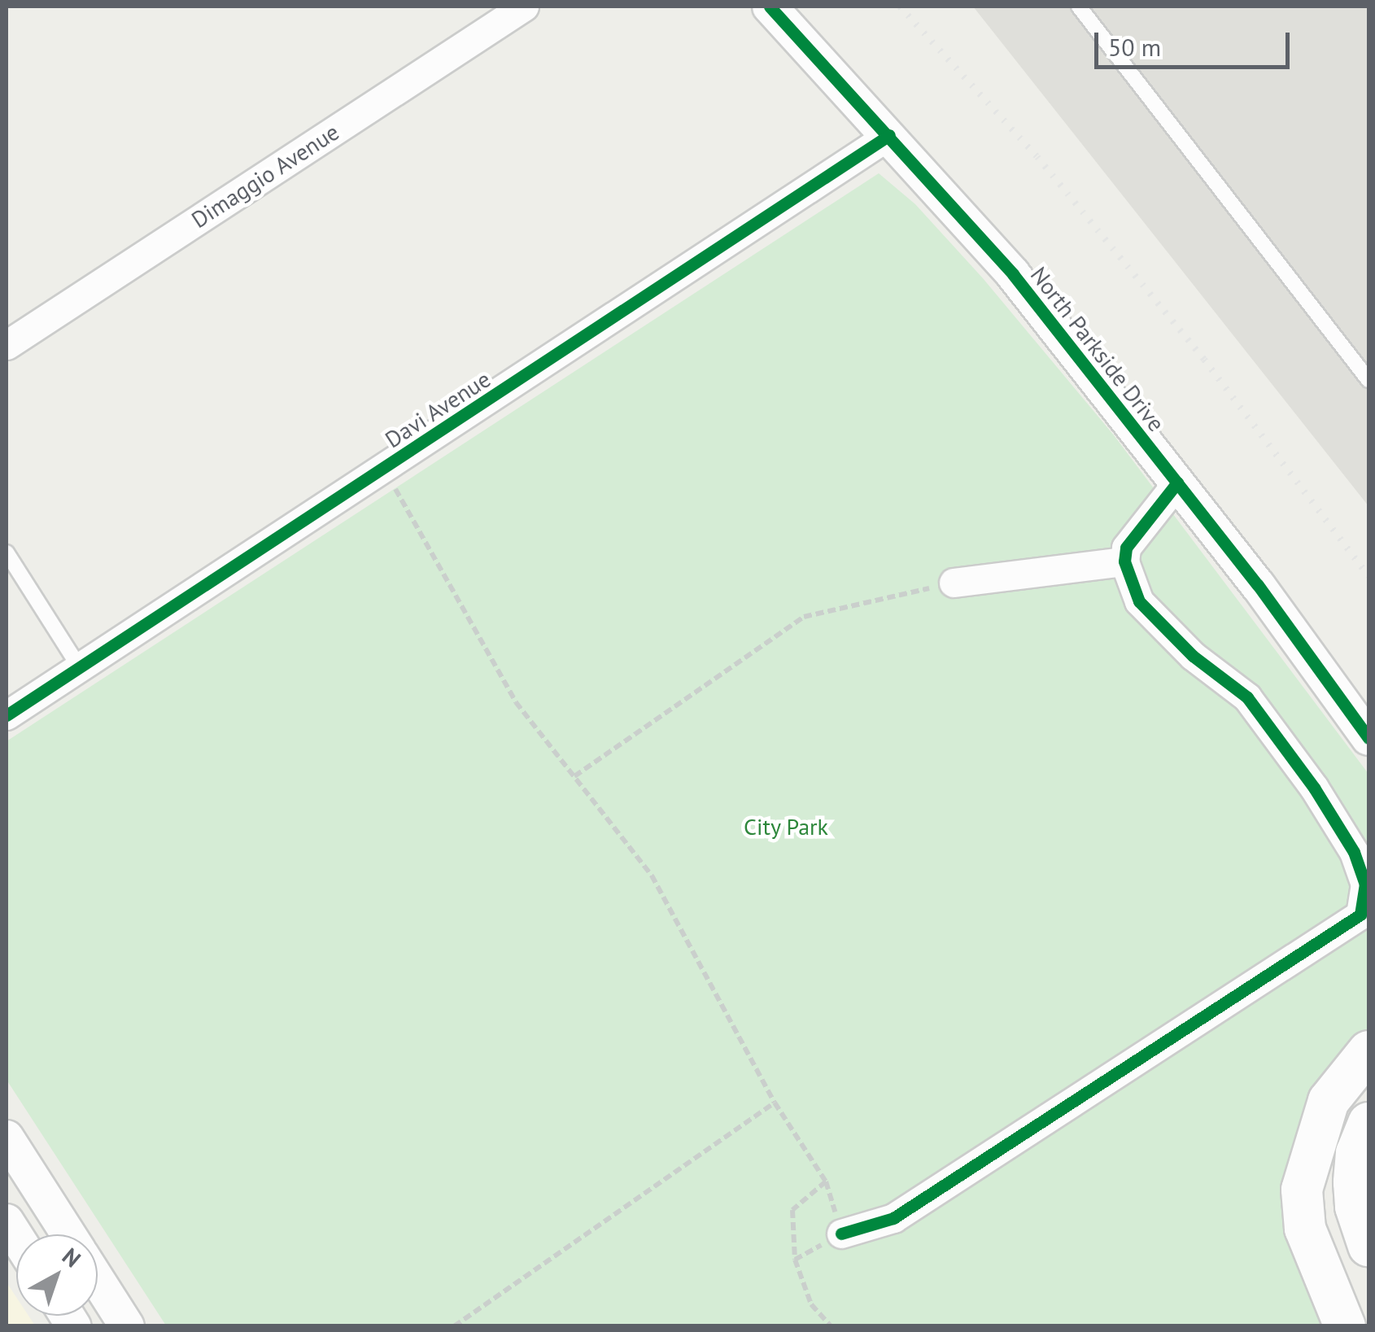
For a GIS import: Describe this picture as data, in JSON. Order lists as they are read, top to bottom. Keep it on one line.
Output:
{"streets":{"street":["Dimaggio Avenue","North Parkside Drive","Davi Avenue"]},"crossings":[["North Parkside Drive","Davi Avenue"]],"parks":["City Park"],"scale_bar":"50 m","north":"top right"}
